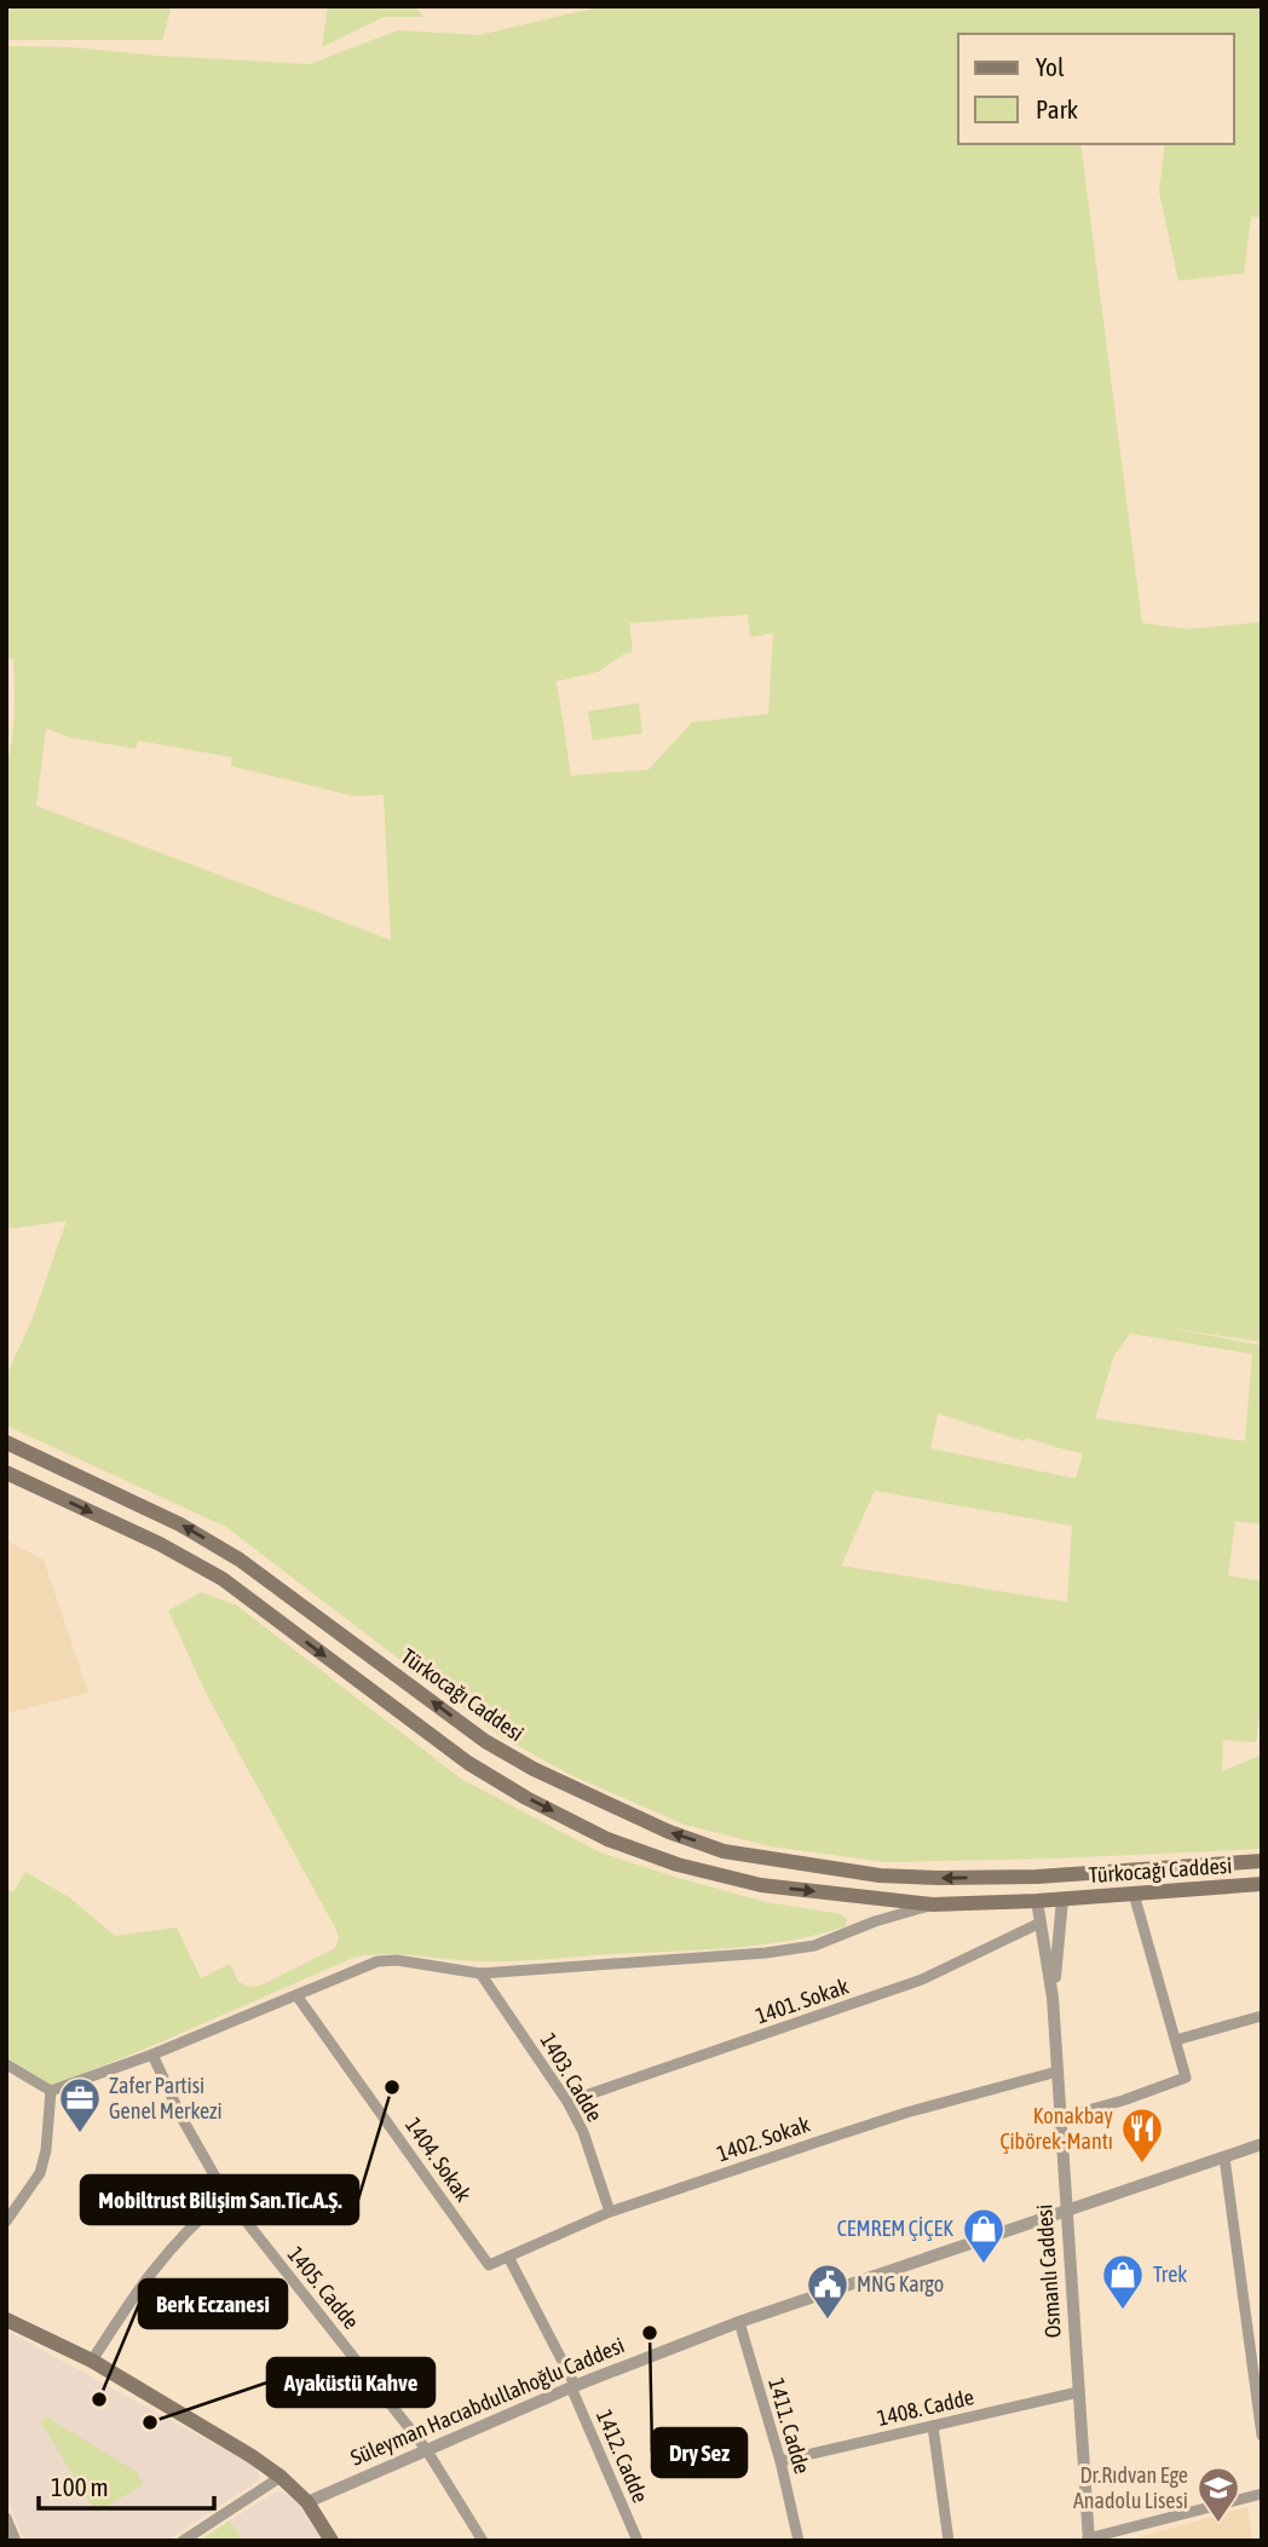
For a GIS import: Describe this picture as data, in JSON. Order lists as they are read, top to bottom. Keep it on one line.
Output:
{"streets":{"main road":["Türkocağı Caddesi"],"street":["1401. Sokak","1403. Cadde","1402. Sokak","1404. Sokak","Osmanlı Caddesi","1405. Cadde","Süleyman Hacıabdullahoğlu Caddesi","1408. Cadde","1411. Cadde","1412. Cadde"]},"crossings":[["Türkocağı Caddesi","Osmanlı Caddesi"],["1401. Sokak","1403. Cadde"],["1401. Sokak","Osmanlı Caddesi"],["1403. Cadde","1402. Sokak"],["1402. Sokak","1404. Sokak"],["1402. Sokak","Osmanlı Caddesi"],["Osmanlı Caddesi","Süleyman Hacıabdullahoğlu Caddesi"],["Osmanlı Caddesi","1408. Cadde"],["1405. Cadde","Süleyman Hacıabdullahoğlu Caddesi"],["Süleyman Hacıabdullahoğlu Caddesi","1411. Cadde"],["Süleyman Hacıabdullahoğlu Caddesi","1412. Cadde"],["1408. Cadde","1411. Cadde"]],"places":{"other":["Mobiltrust Bilişim San.Tic.A.Ş.","Dry Sez","Berk Eczanesi","Ayaküstü Kahve"],"office":["Zafer Partisi Genel Merkezi"],"restaurant":["Konakbay Çibörek-Mantı"],"shop":["CEMREM ÇİÇEK","Trek"],"public building":["MNG Kargo"],"school or university":["Dr.Rıdvan Ege Anadolu Lisesi"]},"legend":["Yol","Park"],"scale_bar":"100 m"}
